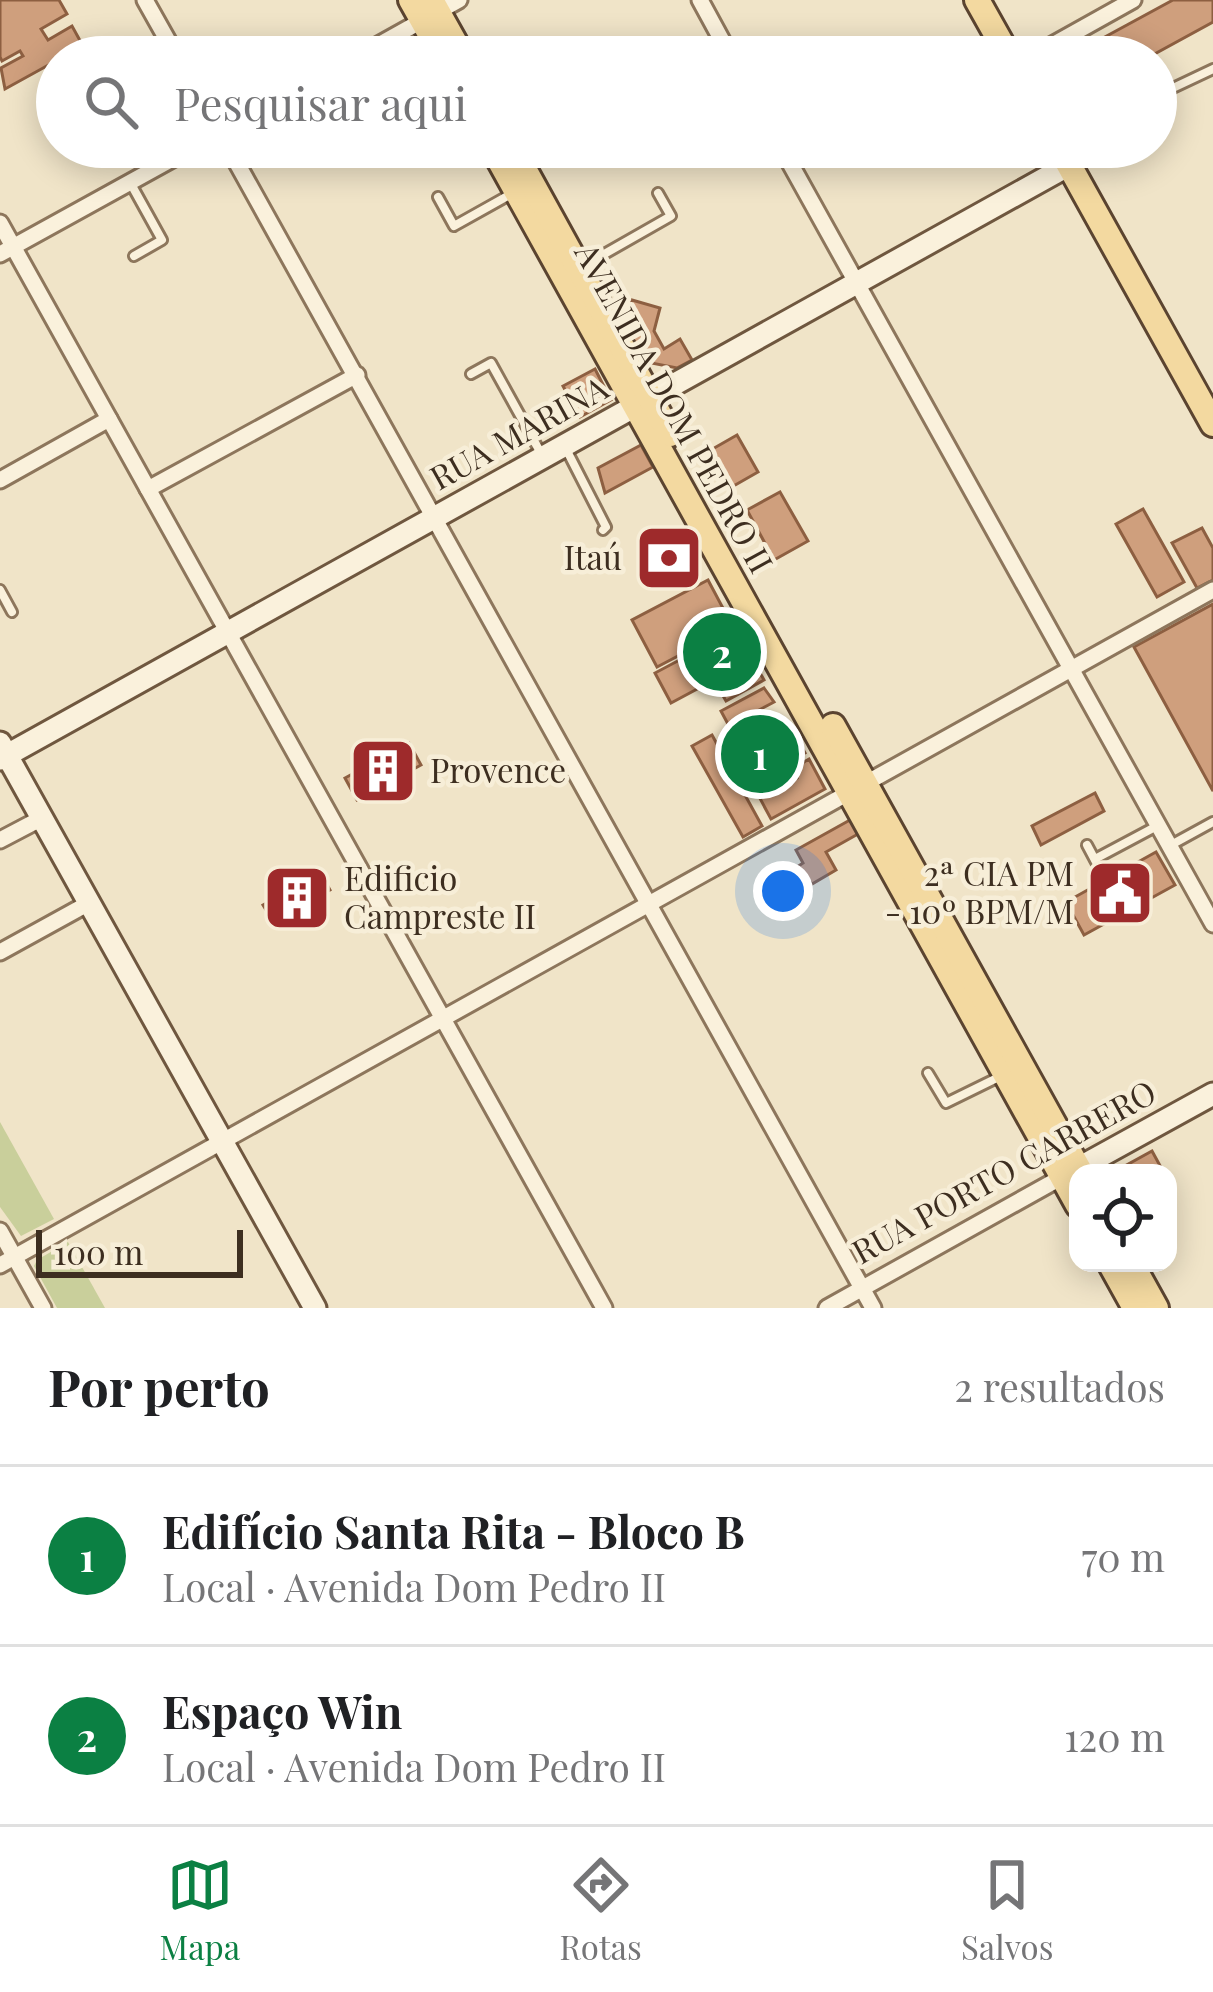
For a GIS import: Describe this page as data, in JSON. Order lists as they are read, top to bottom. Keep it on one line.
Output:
{"streets":{"main road":["AVENIDA DOM PEDRO II"],"street":["RUA MARINA","RUA PORTO CARRERO"]},"crossings":[["AVENIDA DOM PEDRO II","RUA MARINA"]],"places":{"bank":["Itaú"],"building":["Provence","Edificio Campreste II"],"public building":["2ª CIA PM - 10º BPM/M"]},"scale_bar":"100 m","page":{"search":"Pesquisar aqui","pins":["2","1"],"scale":"100 m","heading":["Por perto","2 resultados"],"list":[{"mark":"1","name":"Edifício Santa Rita - Bloco B","note":"Local · Avenida Dom Pedro II","value":"70 m"},{"mark":"2","name":"Espaço Win","note":"Local · Avenida Dom Pedro II","value":"120 m"}],"nav":["Mapa","Rotas","Salvos"]}}
